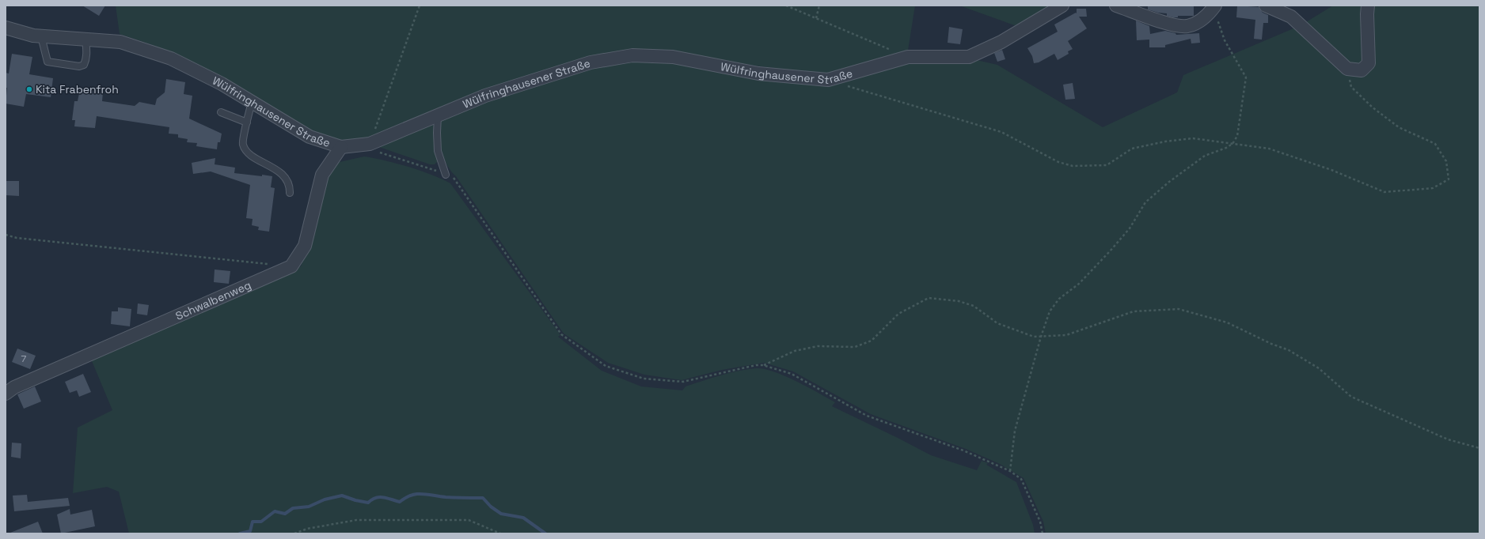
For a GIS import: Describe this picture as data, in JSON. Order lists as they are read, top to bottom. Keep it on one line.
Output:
{"streets":{"street":["Wülfringhausener Straße","Schwalbenweg"]},"crossings":[["Wülfringhausener Straße","Schwalbenweg"]],"places":["Kita Frabenfroh"],"house_numbers":["7"]}
